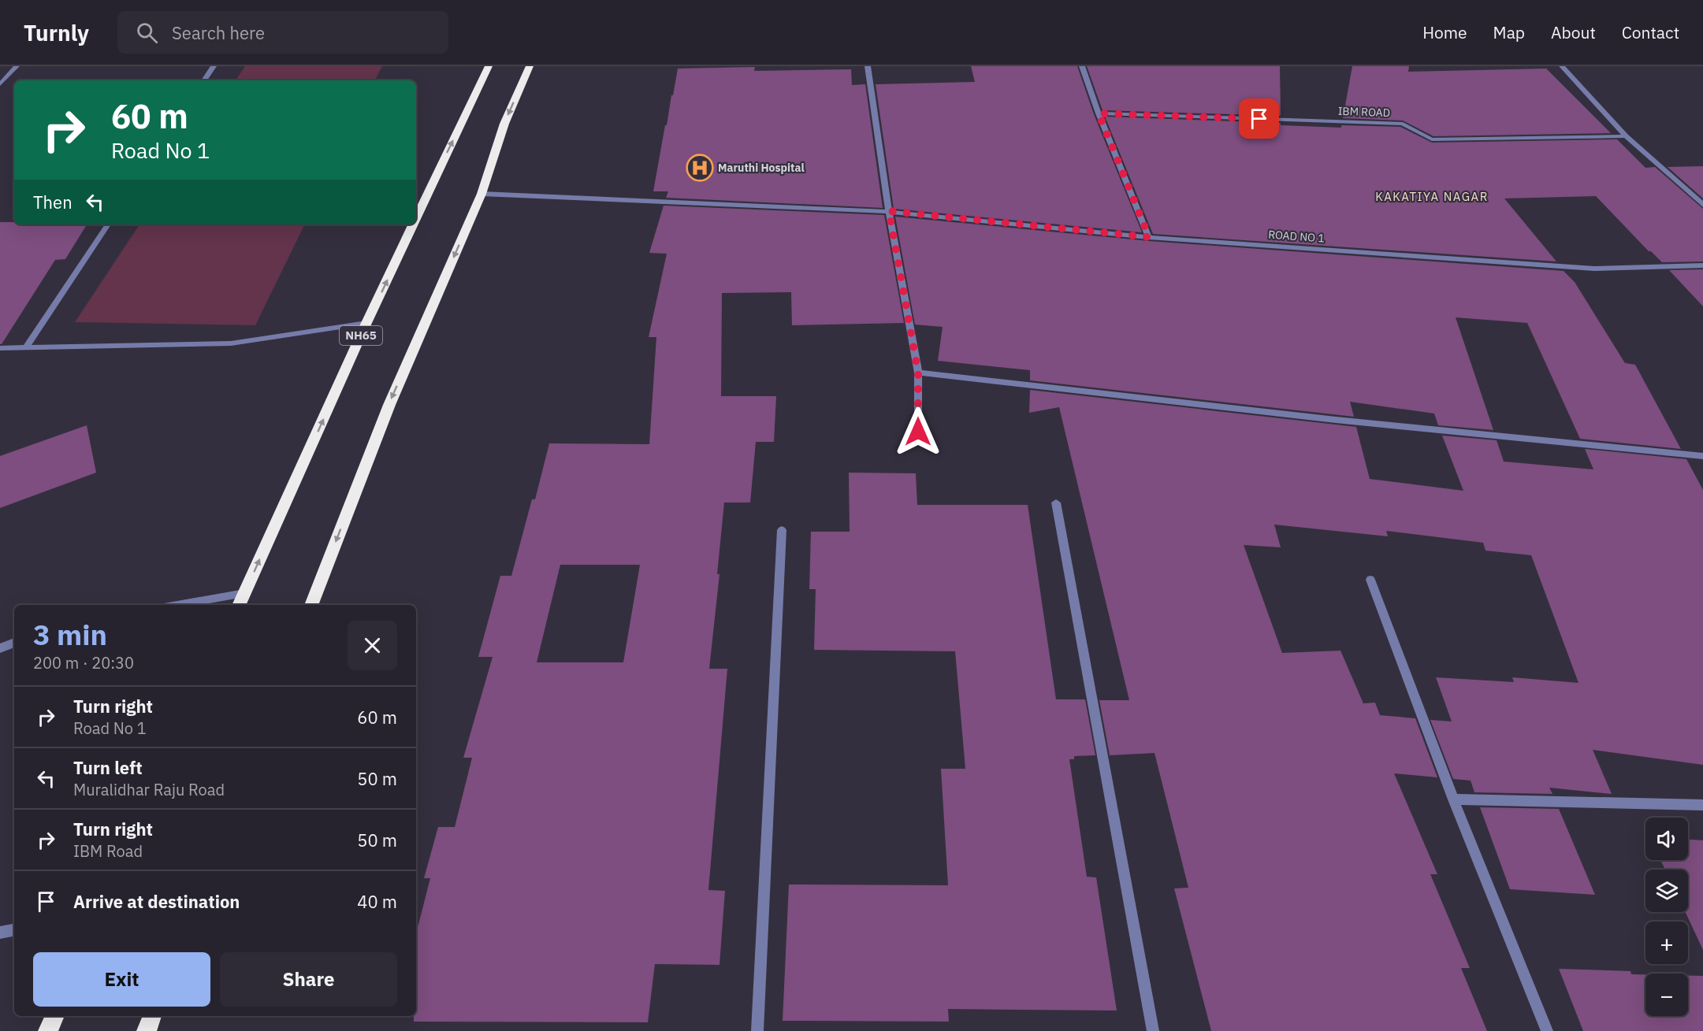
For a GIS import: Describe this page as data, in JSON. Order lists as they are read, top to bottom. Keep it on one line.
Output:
{"streets":{"highway":["NH65"],"street":["IBM ROAD","ROAD NO 1"]},"districts":["KAKATIYA NAGAR"],"places":{"hospital":["Maruthi Hospital"]},"page":{"header":"Turnly","search":"Search here","nav":["Home","Map","About","Contact"],"turn":["60 m","Road No 1"],"then":"Then","heading":["3 min","200 m · 20:30"],"list":[{"name":"Turn right","note":"Road No 1","value":"60 m"},{"name":"Turn left","note":"Muralidhar Raju Road","value":"50 m"},{"name":"Turn right","note":"IBM Road","value":"50 m"},{"name":"Arrive at destination","value":"40 m"}],"map_buttons":["+","−"],"buttons":["Exit","Share"]}}
